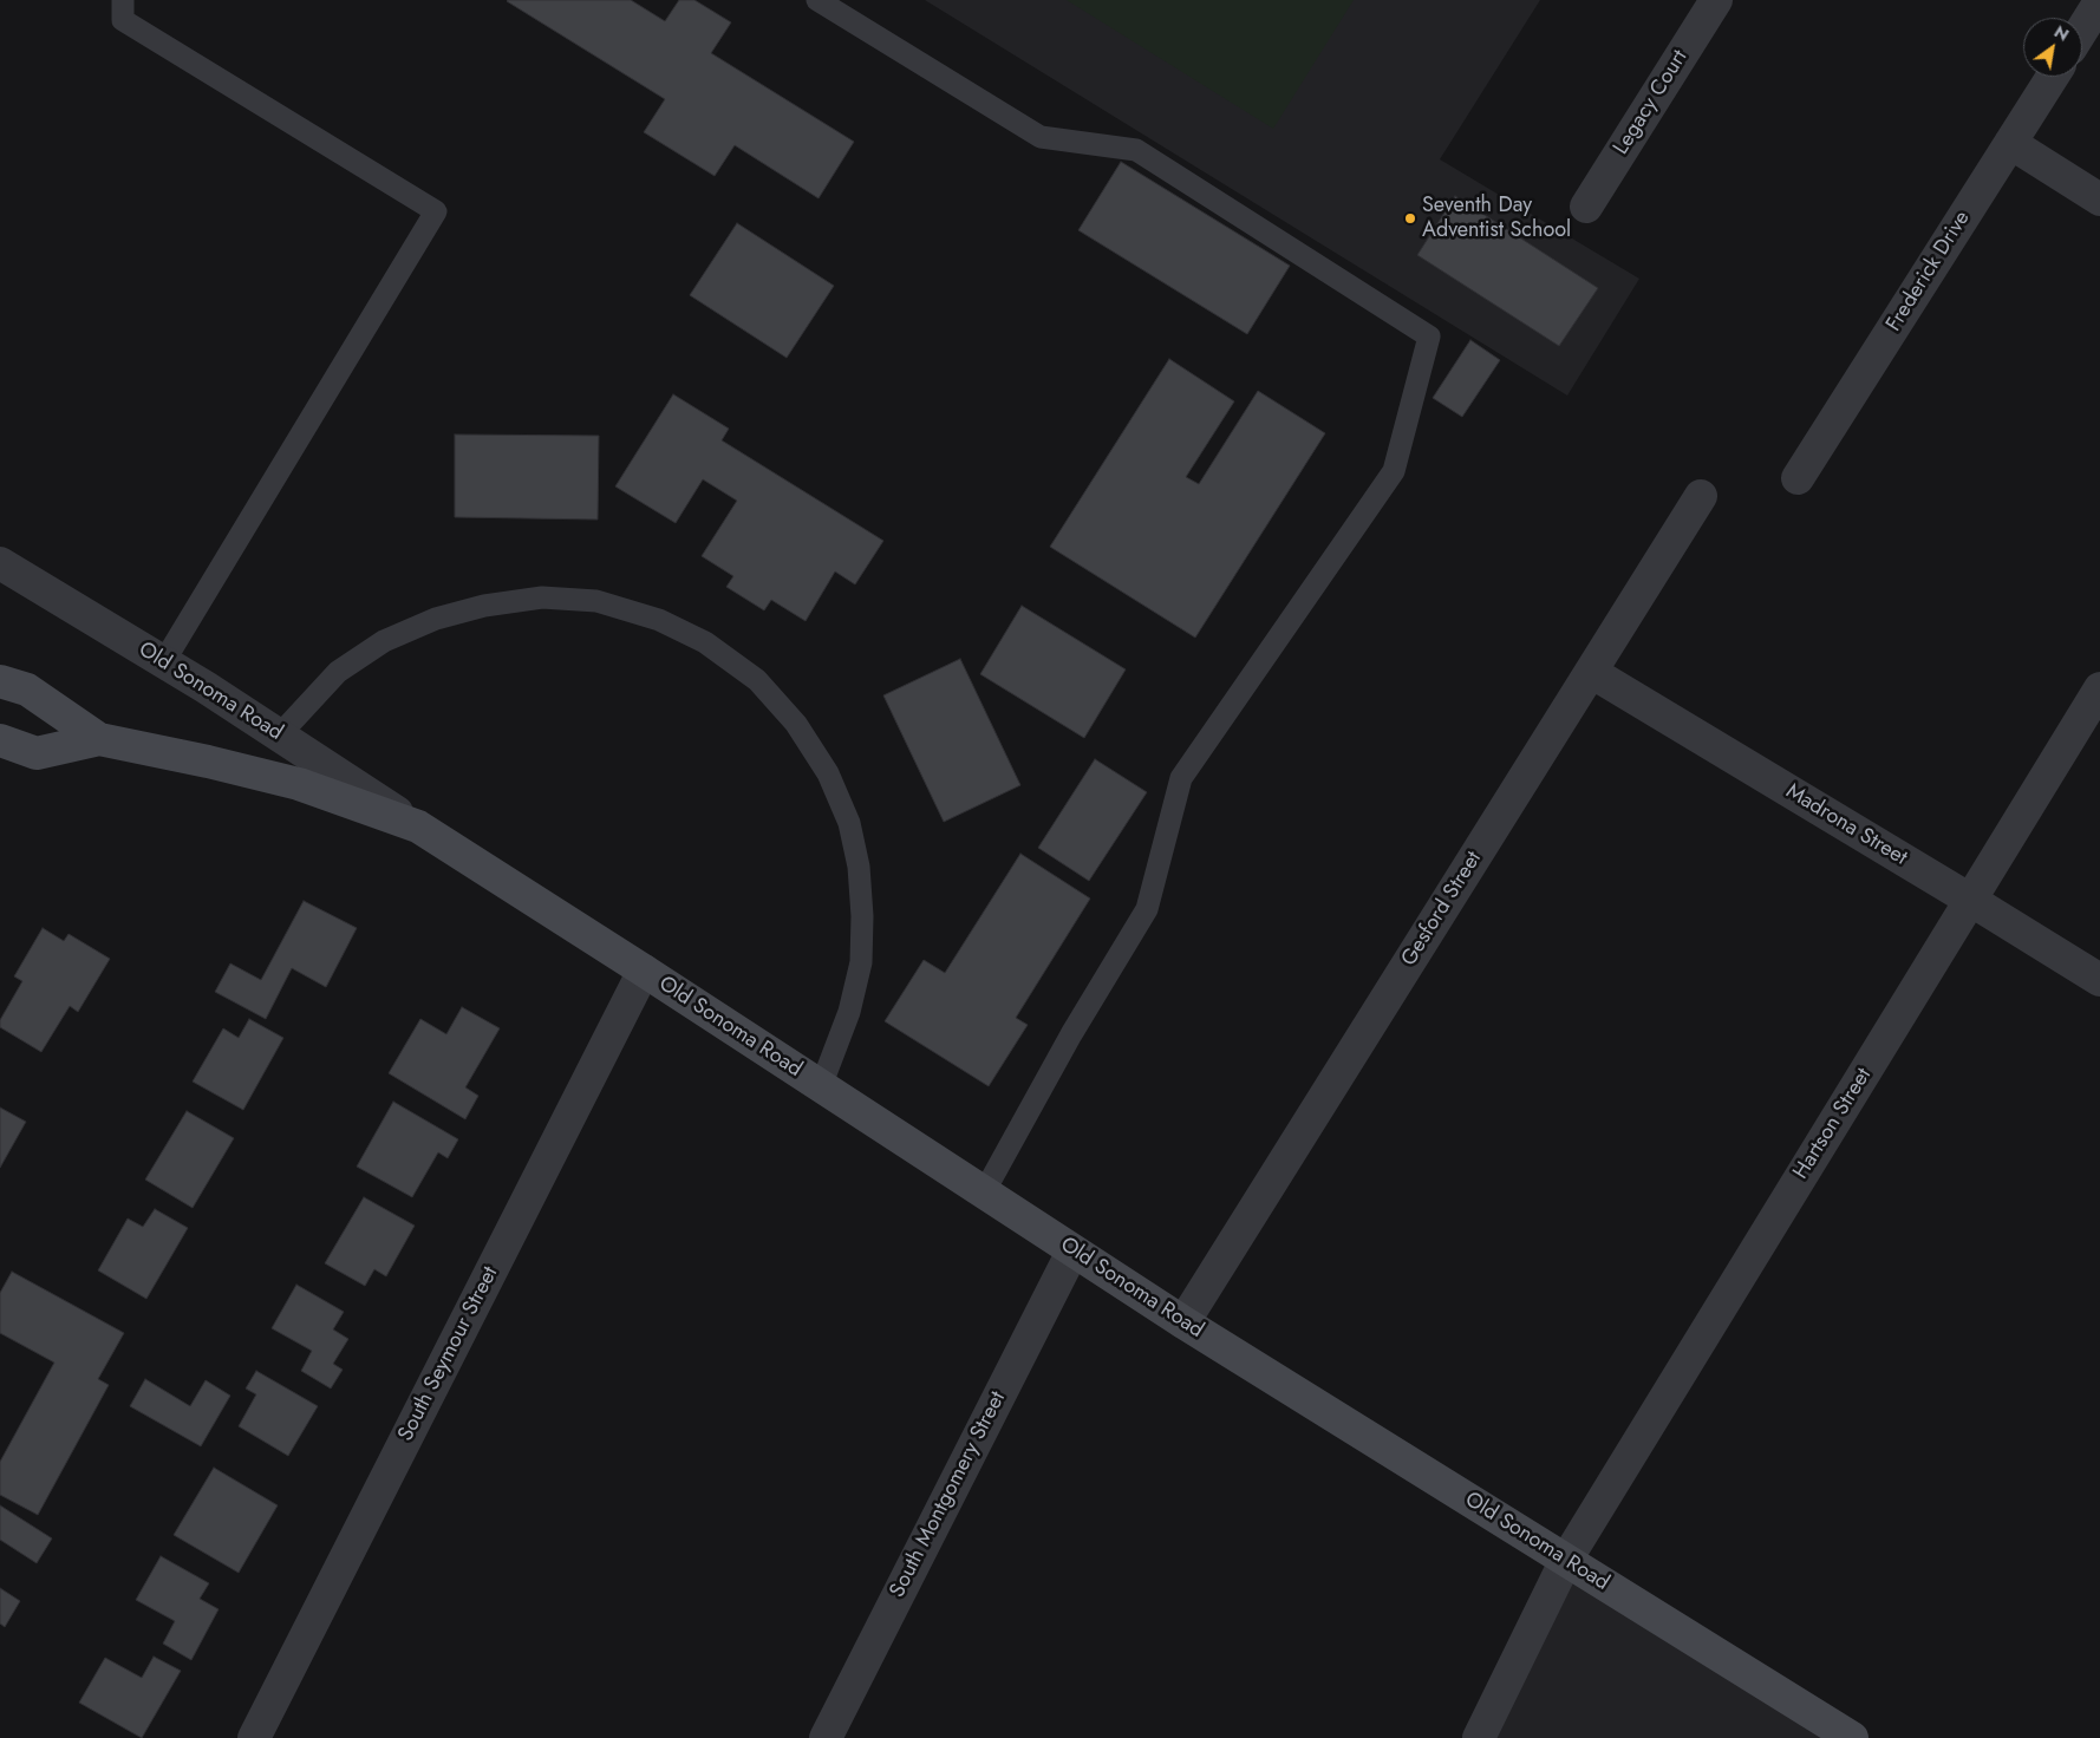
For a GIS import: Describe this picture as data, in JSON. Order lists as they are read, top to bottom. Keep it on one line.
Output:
{"streets":{"main road":["Old Sonoma Road"],"street":["Legacy Court","Frederick Drive","Madrona Street","Gesford Street","Hartson Street","South Seymour Street","South Montgomery Street"]},"crossings":[["Old Sonoma Road","Gesford Street"],["Old Sonoma Road","Hartson Street"],["Old Sonoma Road","South Seymour Street"],["Old Sonoma Road","South Montgomery Street"],["Madrona Street","Gesford Street"],["Madrona Street","Hartson Street"]],"places":["Seventh Day Adventist School"],"north":"top right"}
